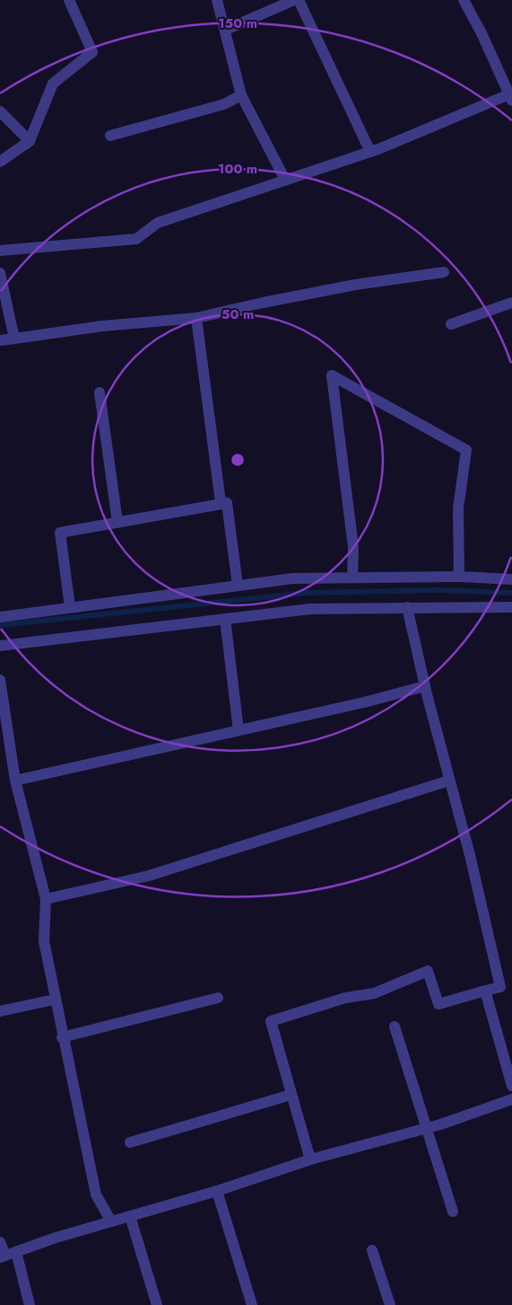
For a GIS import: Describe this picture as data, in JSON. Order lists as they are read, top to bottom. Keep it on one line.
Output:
{"rings":["150 m","100 m","50 m"]}
